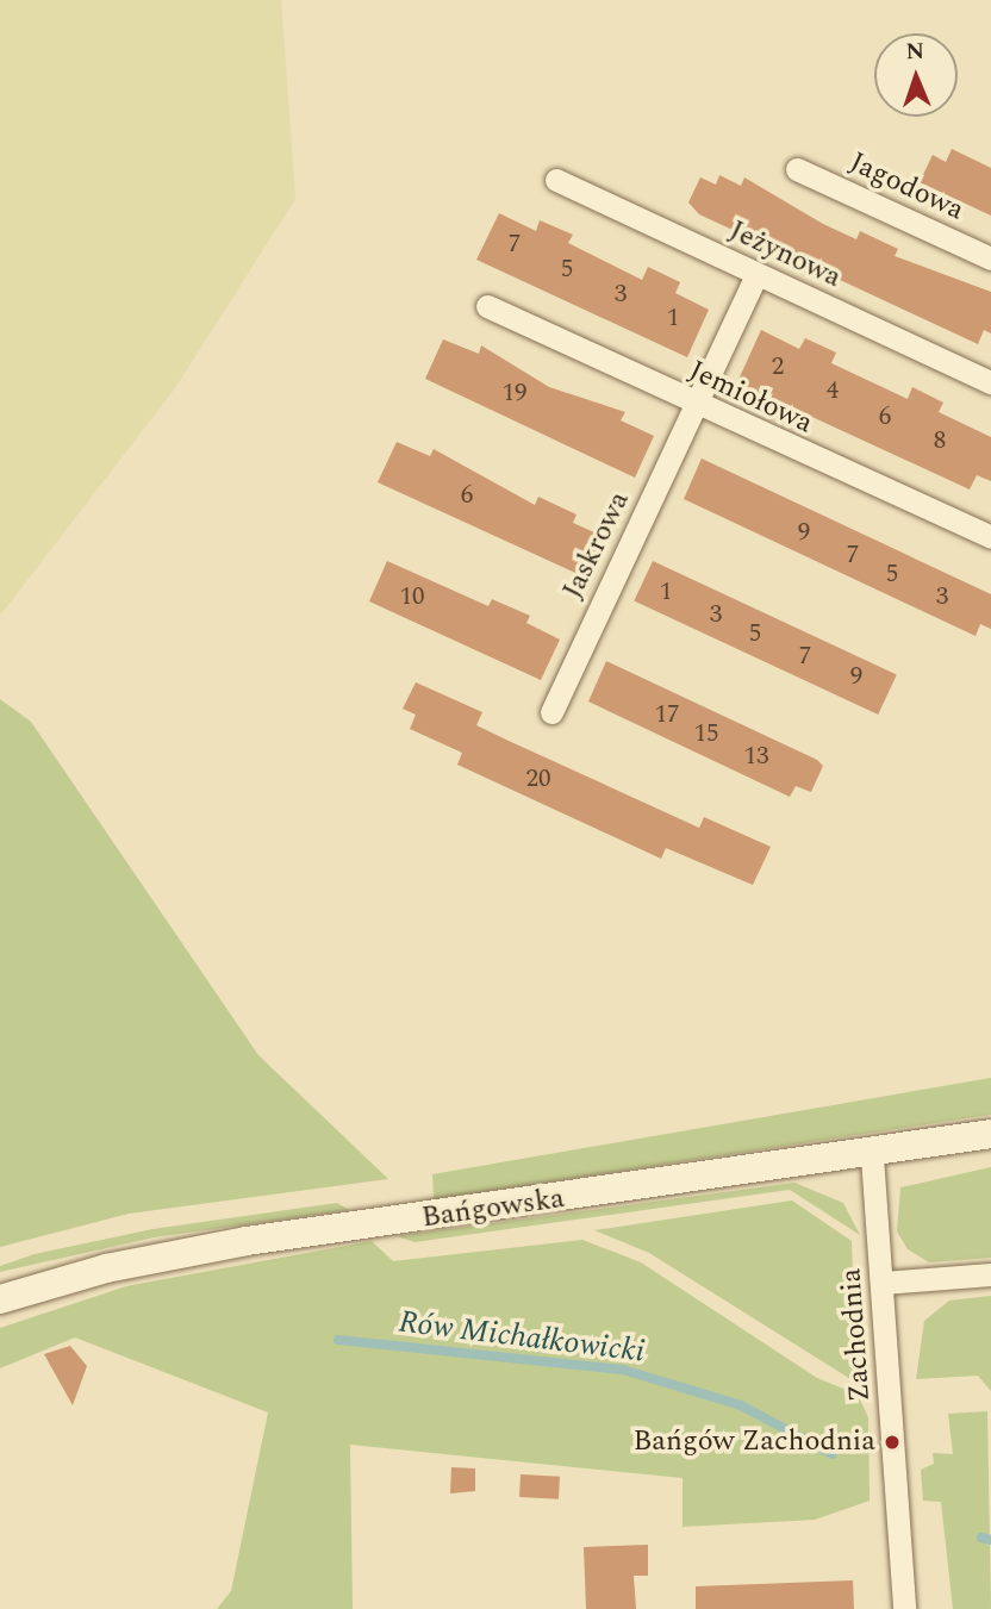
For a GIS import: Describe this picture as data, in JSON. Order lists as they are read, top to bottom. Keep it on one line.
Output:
{"streets":{"street":["Jagodowa","Jeżynowa","Jemiołowa","Jaskrowa","Bańgowska","Zachodnia"]},"crossings":[["Jeżynowa","Jaskrowa"],["Jemiołowa","Jaskrowa"],["Bańgowska","Zachodnia"]],"water":["Rów Michałkowicki"],"places":["Bańgów Zachodnia"],"house_numbers":["7","5","3","1","2","4","19","6","8","6","9","7","5","1","10","3","3","5","7","9","17","15","13","20"],"north":"top"}
